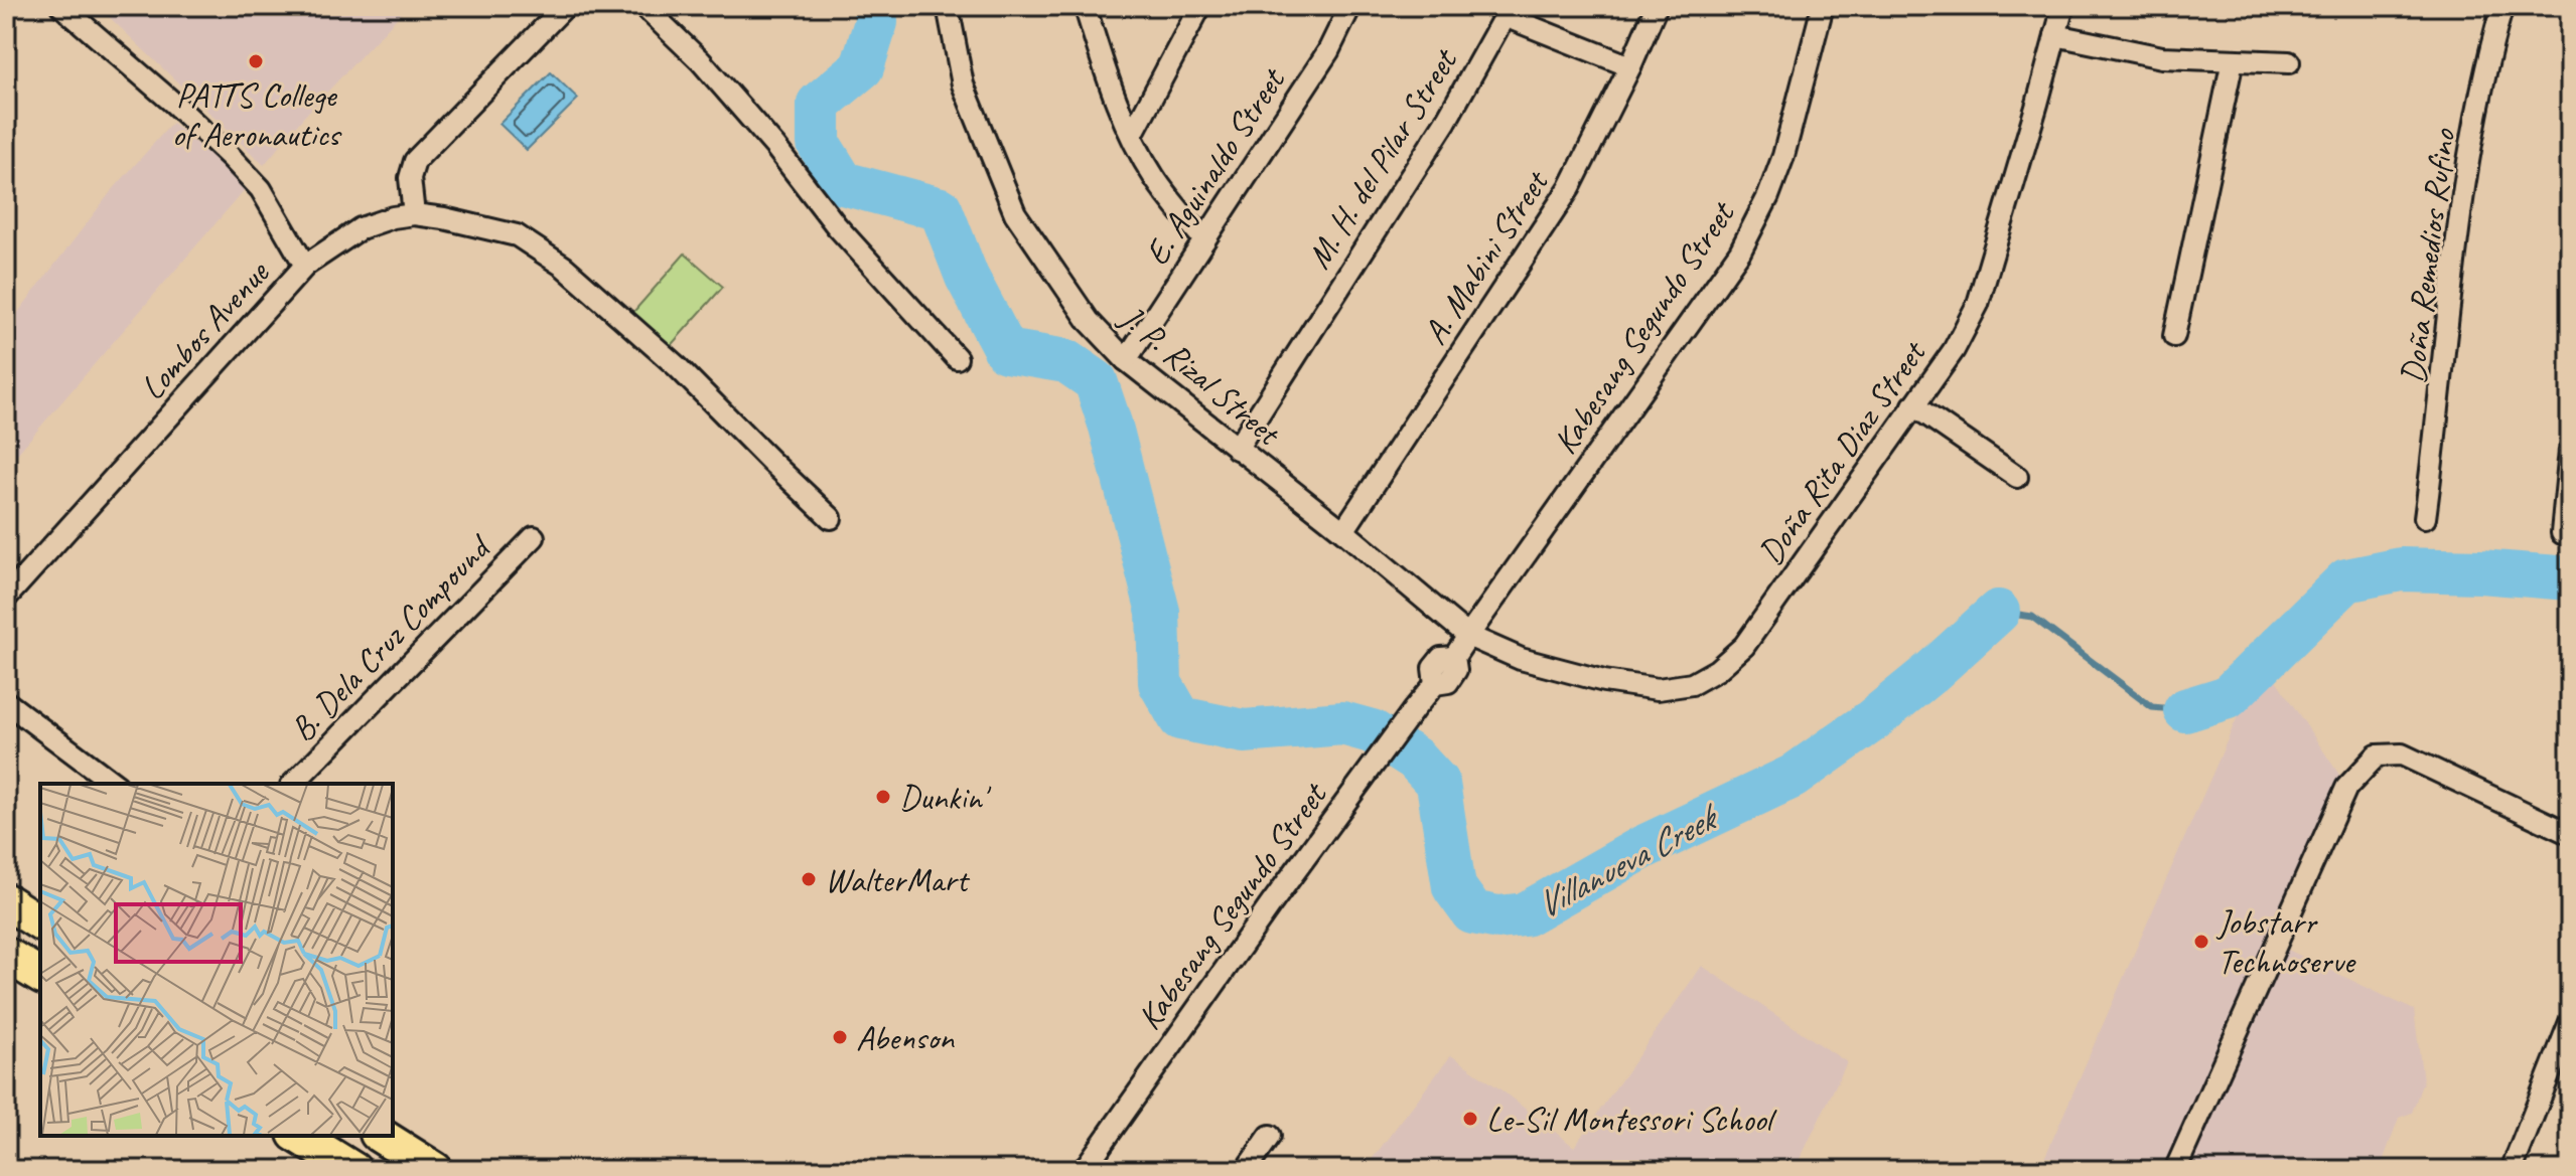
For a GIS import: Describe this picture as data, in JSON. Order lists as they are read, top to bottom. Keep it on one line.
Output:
{"streets":{"street":["M. H. del Pilar Street","E. Aguinaldo Street","Doña Remedios Rufino","A. Mabini Street","Kabesang Segundo Street","Lombos Avenue","J. P. Rizal Street","Doña Rita Diaz Street","B. Dela Cruz Compound"]},"crossings":[["M. H. del Pilar Street","A. Mabini Street"],["M. H. del Pilar Street","J. P. Rizal Street"],["E. Aguinaldo Street","J. P. Rizal Street"],["A. Mabini Street","J. P. Rizal Street"],["Kabesang Segundo Street","J. P. Rizal Street"],["Kabesang Segundo Street","Doña Rita Diaz Street"],["J. P. Rizal Street","Doña Rita Diaz Street"]],"water":["Villanueva Creek"],"places":["PATTS College of Aeronautics","Dunkin'","WalterMart","Jobstarr Technoserve","Abenson","Le-Sil Montessori School"]}
